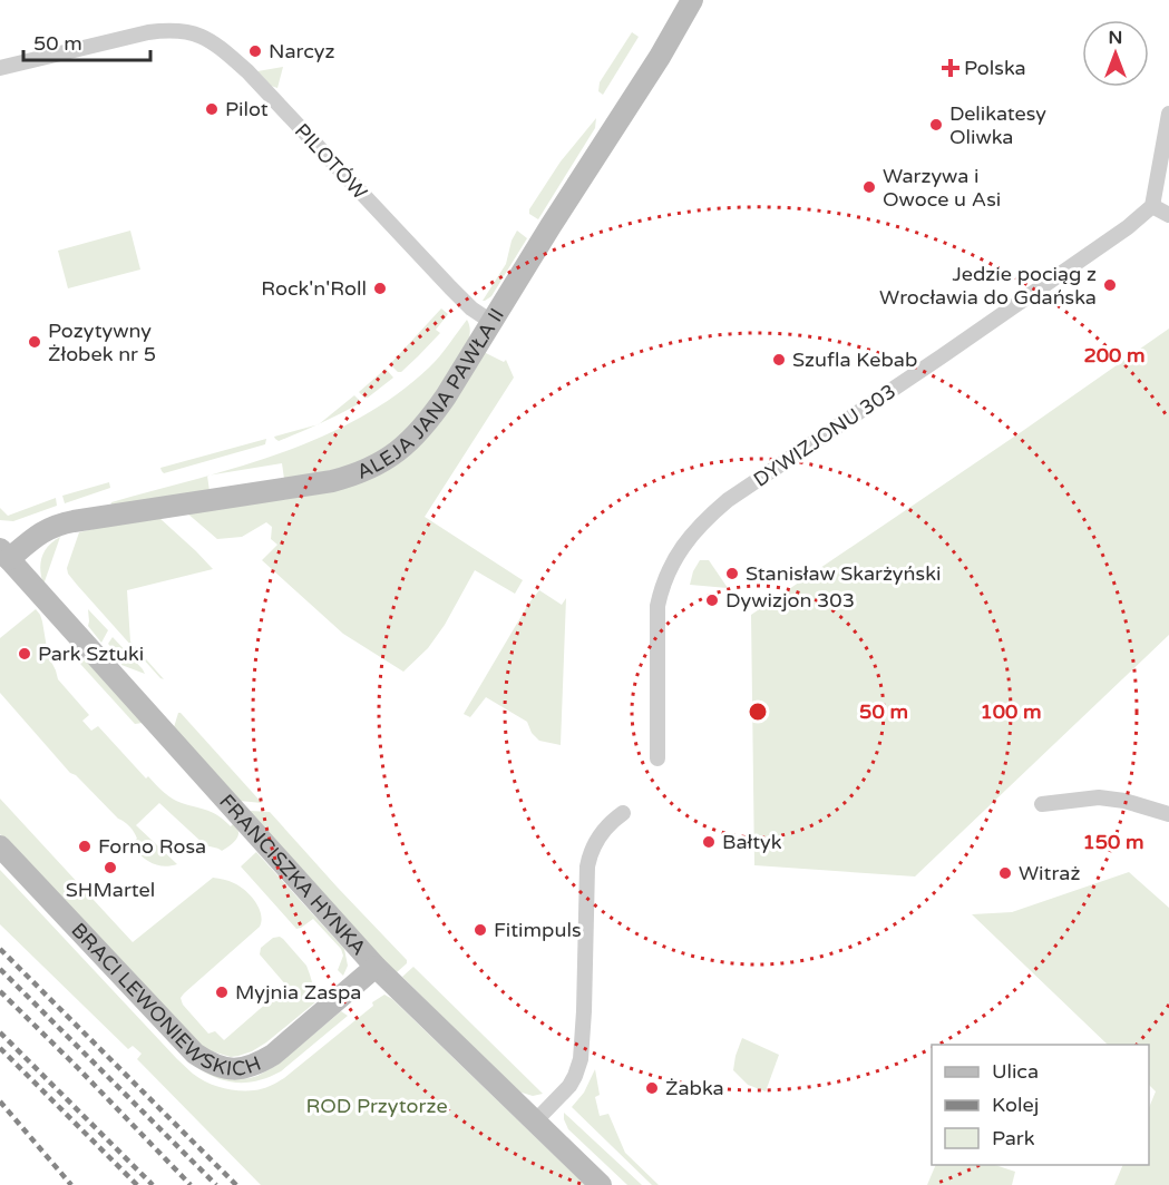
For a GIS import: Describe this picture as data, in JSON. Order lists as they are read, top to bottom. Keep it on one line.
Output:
{"streets":{"street":["PILOTÓW","ALEJA JANA PAWŁA II","DYWIZJONU 303","FRANCISZKA HYNKA","BRACI LEWONIEWSKICH"]},"crossings":[["PILOTÓW","ALEJA JANA PAWŁA II"],["ALEJA JANA PAWŁA II","FRANCISZKA HYNKA"],["FRANCISZKA HYNKA","BRACI LEWONIEWSKICH"]],"parks":["ROD Przytorze"],"places":{"other":["Narcyz","Pilot","Delikatesy Oliwka","Warzywa i Owoce u Asi","Jedzie pociąg z Wrocławia do Gdańska","Rock'n'Roll","Pozytywny Żłobek nr 5","Szufla Kebab","Stanisław Skarżyński","Dywizjon 303","Park Sztuki","Bałtyk","Forno Rosa","SHMartel","Witraż","Fitimpuls","Myjnia Zaspa","Żabka"],"health":["Polska"]},"legend":["Ulica","Kolej","Park"],"scale_bar":"50 m","north":"top","rings":["200 m","50 m","100 m","150 m"]}
